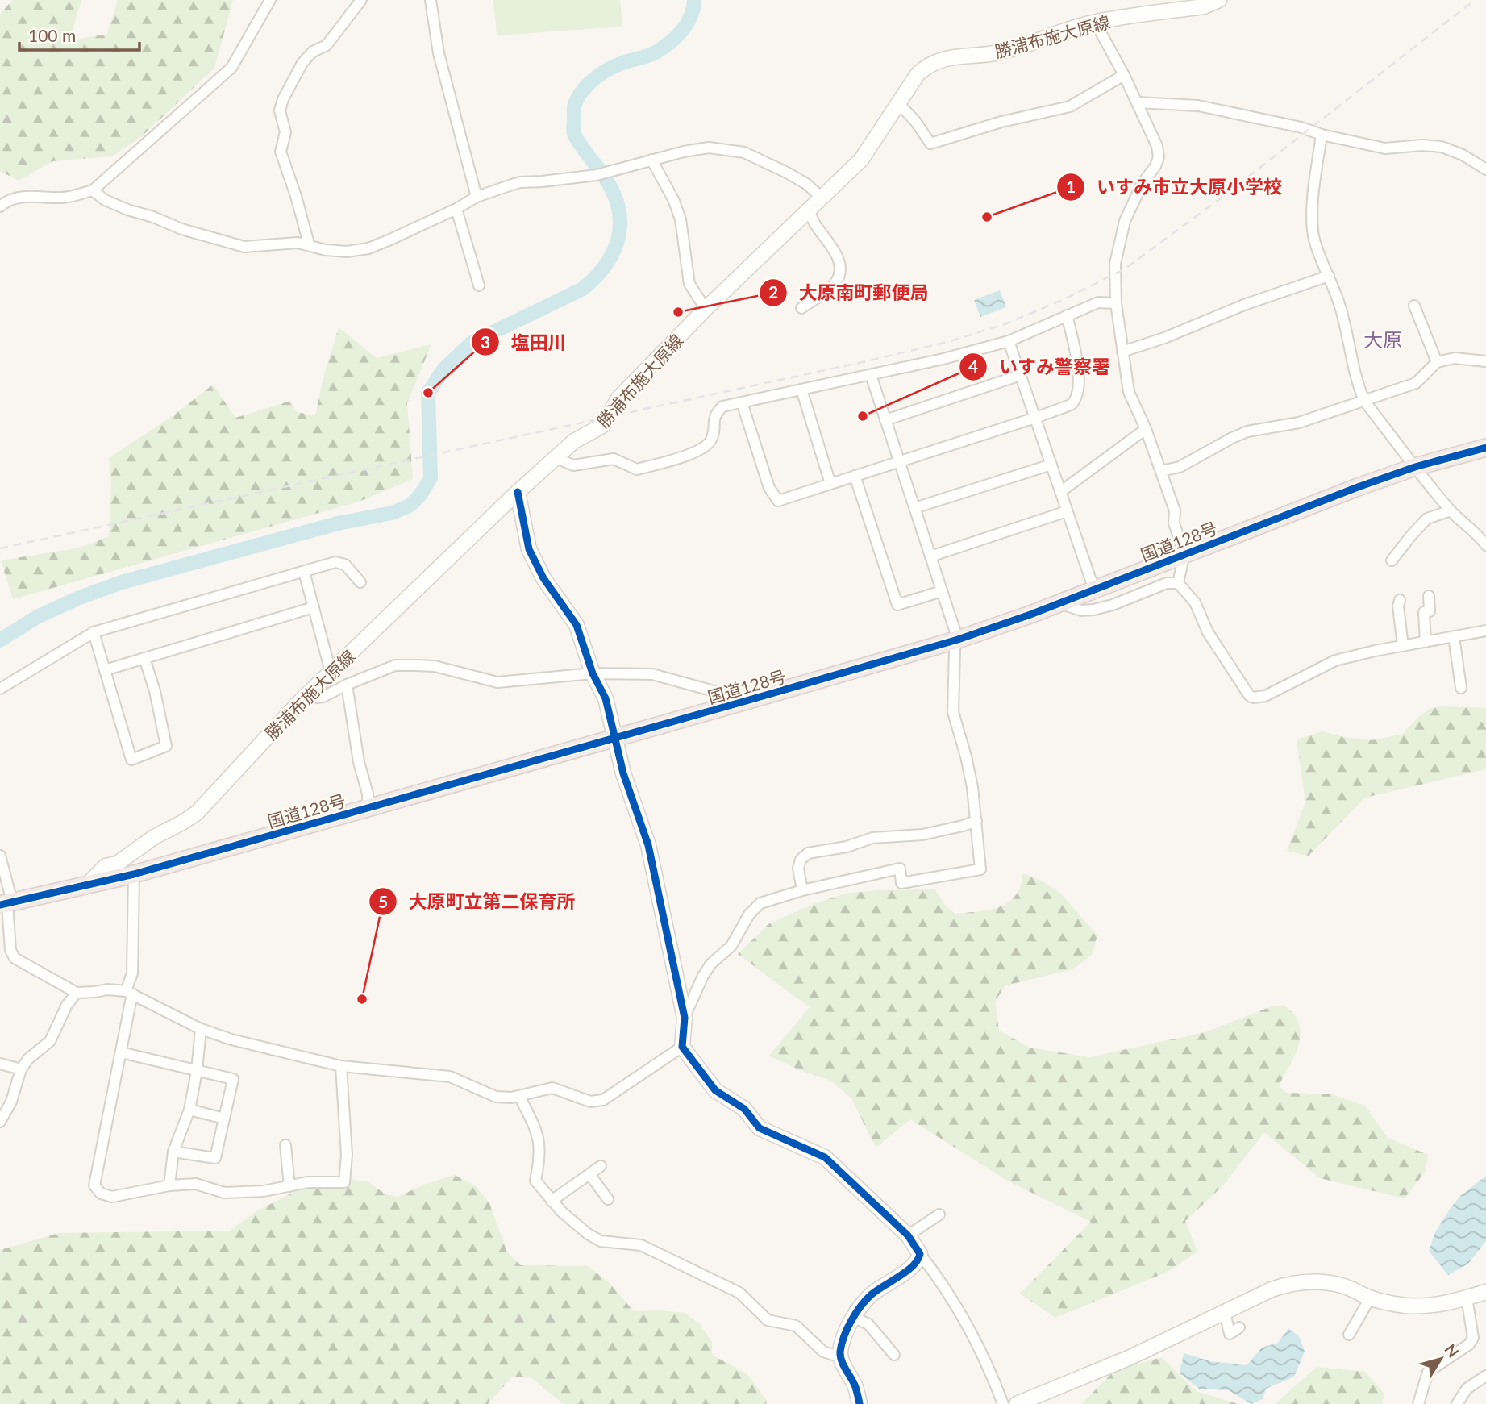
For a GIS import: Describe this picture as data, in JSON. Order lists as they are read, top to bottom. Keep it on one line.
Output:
{"streets":{"highway":["国道128号"],"street":["勝浦布施大原線"]},"crossings":[["勝浦布施大原線","国道128号"]],"districts":["大原"],"places":["いすみ市立大原小学校","大原南町郵便局","塩田川","いすみ警察署","大原町立第二保育所"],"scale_bar":"100 m","north":"top right"}
